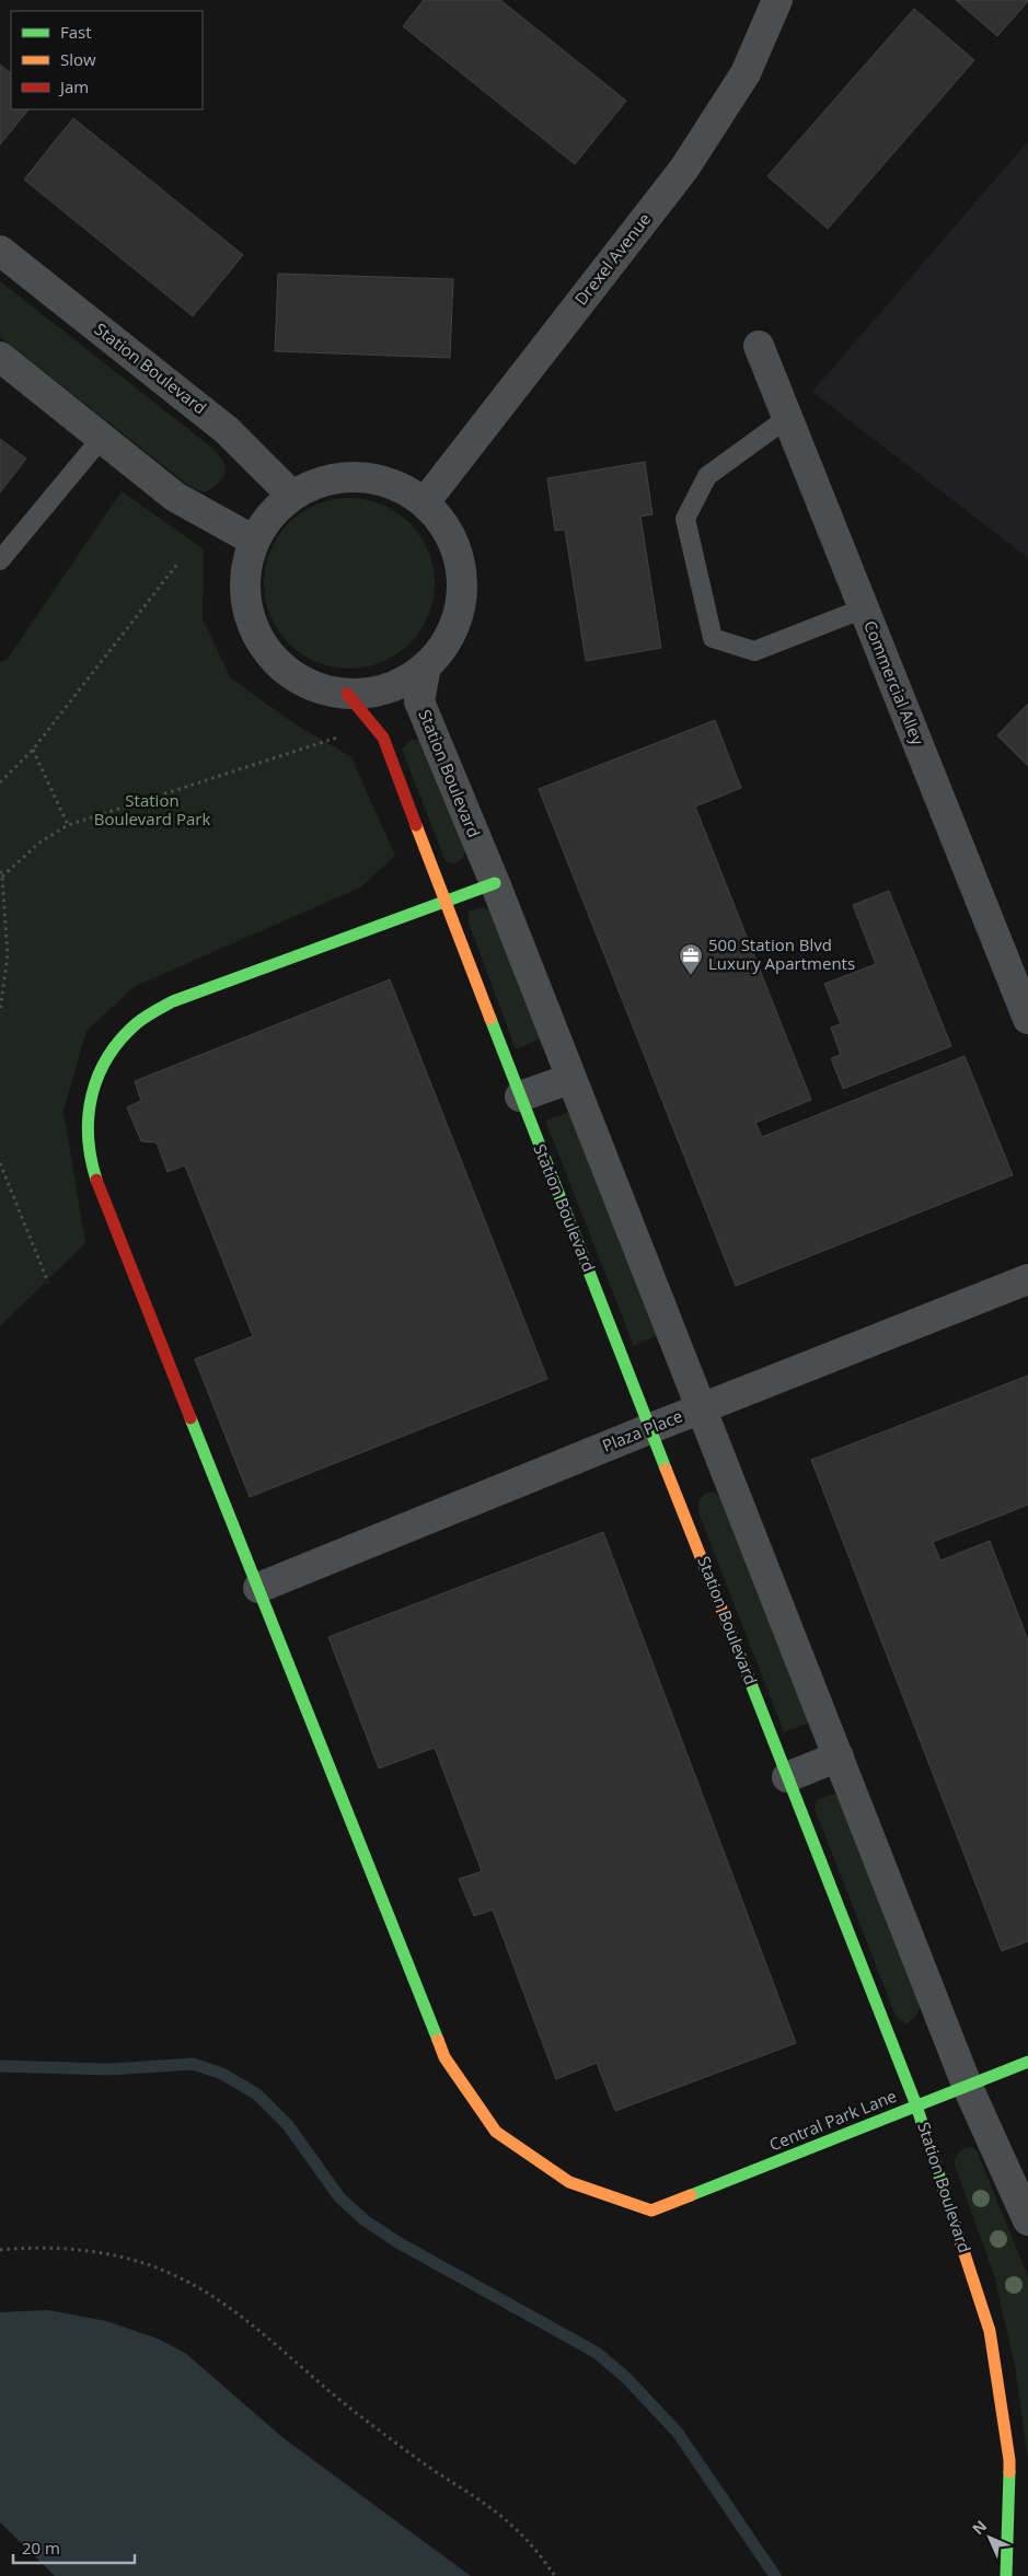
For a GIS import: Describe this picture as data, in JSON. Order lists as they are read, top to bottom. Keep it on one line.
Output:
{"streets":{"street":["Drexel Avenue","Station Boulevard","Commercial Alley","Plaza Place","Central Park Lane"]},"crossings":[["Station Boulevard","Plaza Place"],["Station Boulevard","Central Park Lane"],["Plaza Place","Central Park Lane"]],"parks":["Station Boulevard Park"],"places":{"office":["500 Station Blvd Luxury Apartments"]},"legend":["Fast","Slow","Jam"],"scale_bar":"20 m","north":"top left"}
